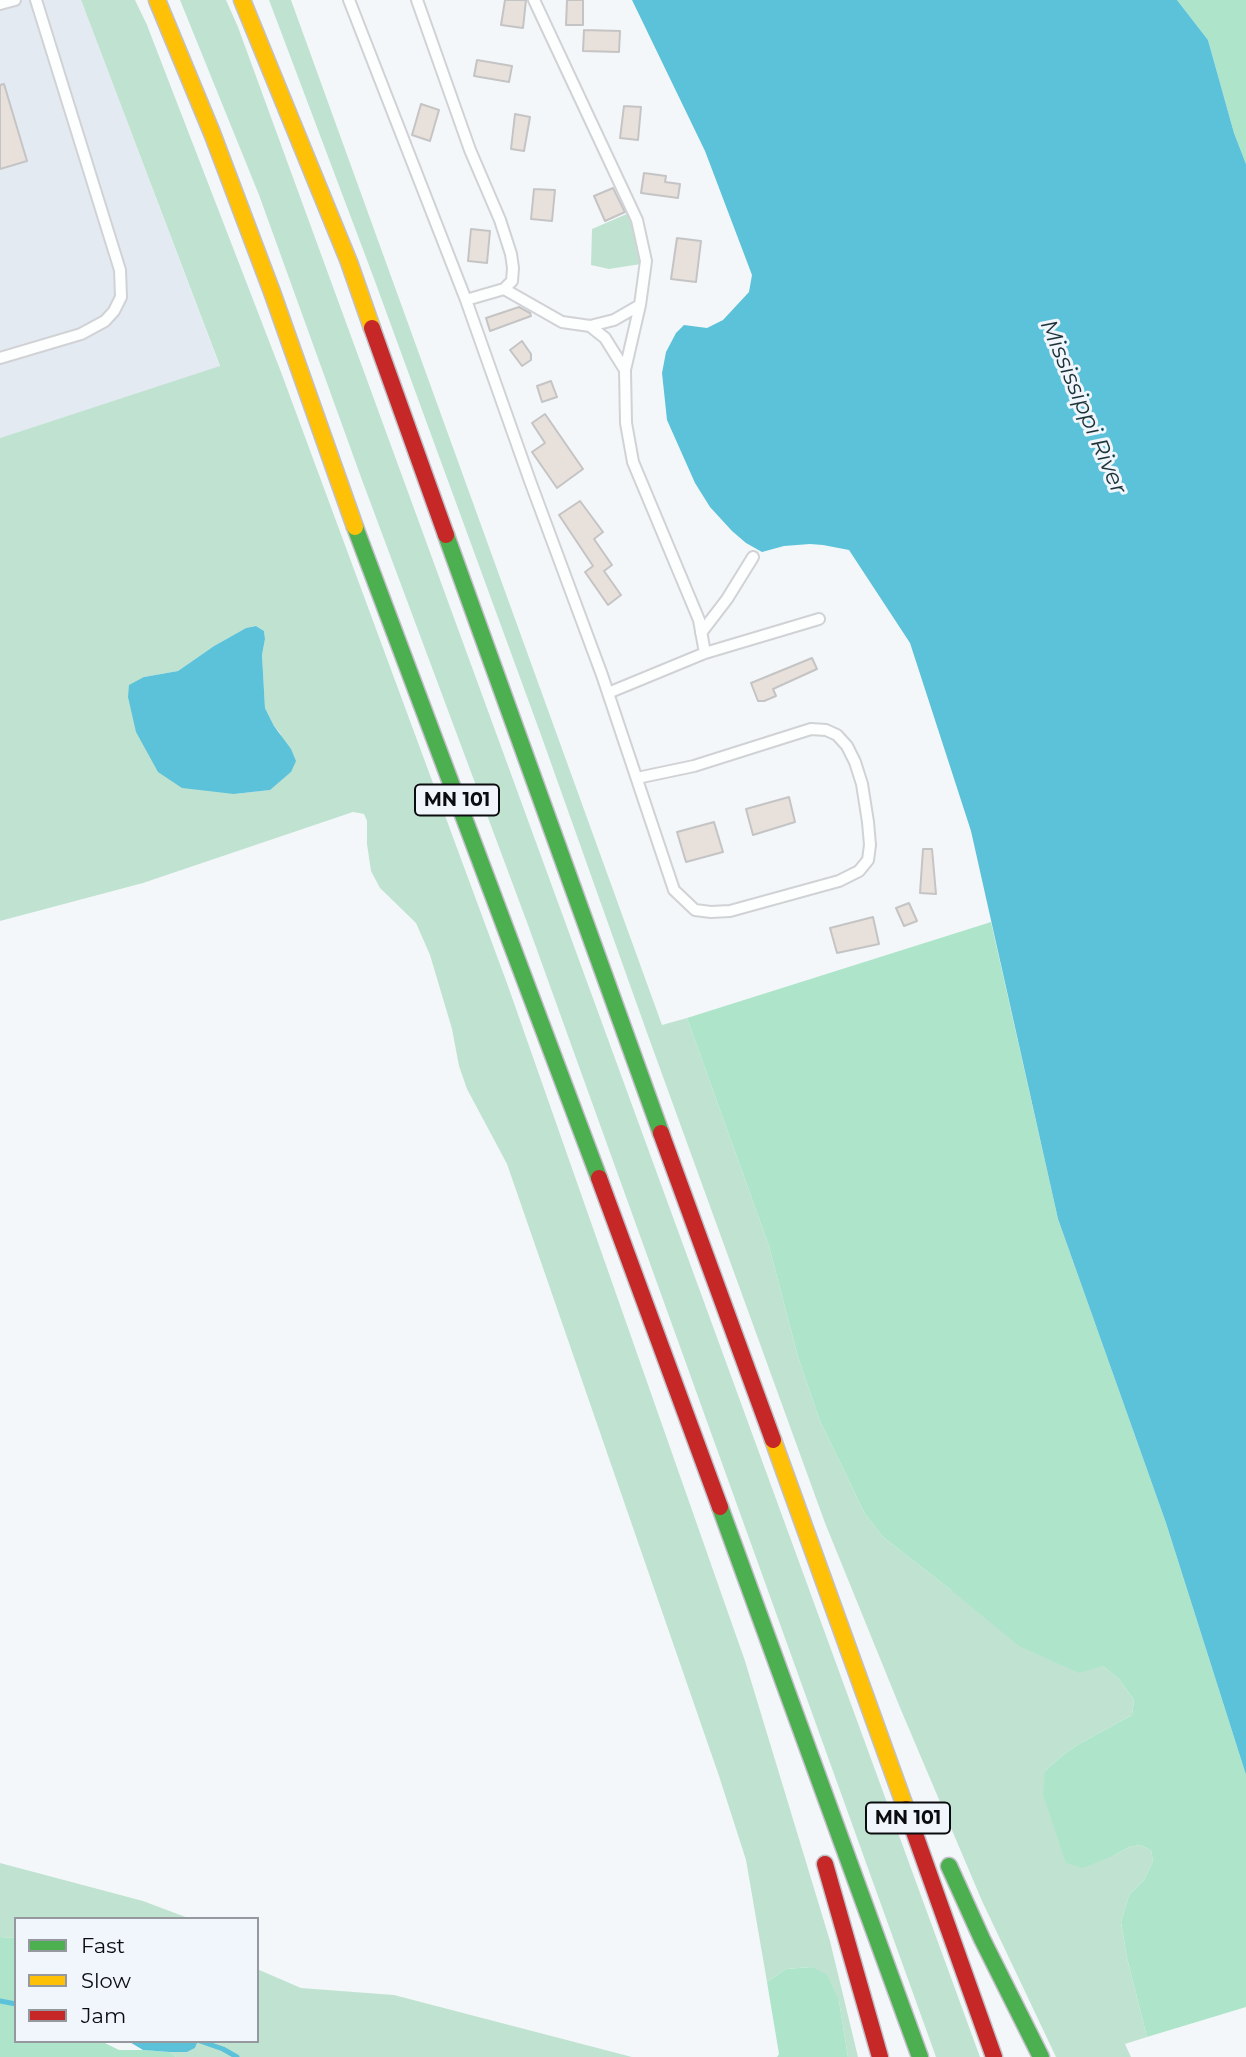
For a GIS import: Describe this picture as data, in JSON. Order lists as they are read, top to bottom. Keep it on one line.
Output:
{"streets":{"highway":["MN 101"]},"water":["Mississippi River"],"legend":["Fast","Slow","Jam"]}
